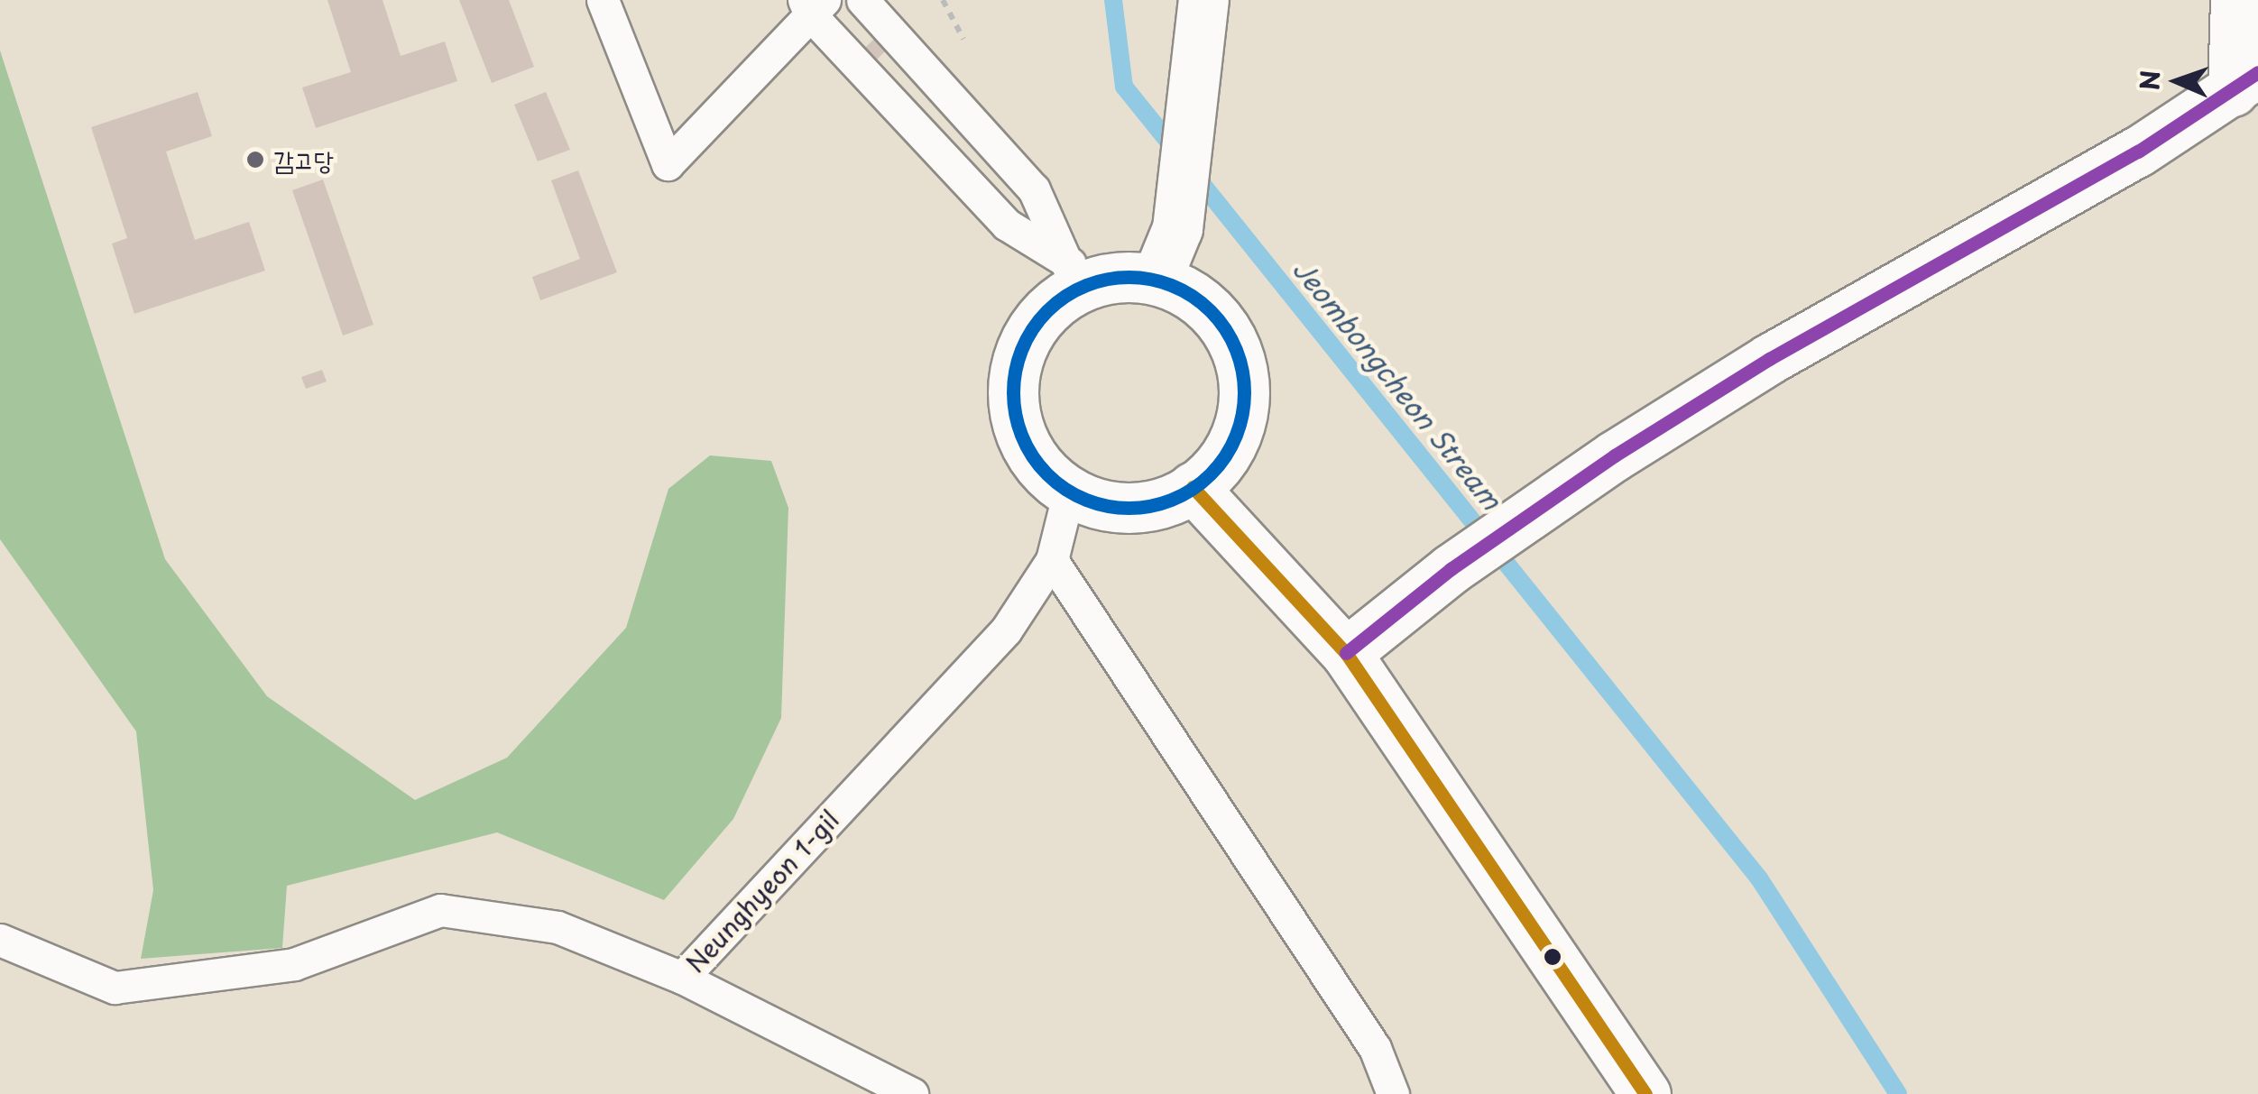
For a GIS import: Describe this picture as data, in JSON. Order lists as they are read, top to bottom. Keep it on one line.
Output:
{"streets":{"lane":["Neunghyeon 1-gil"]},"water":["Jeombongcheon Stream"],"places":["감고당"],"north":"left"}
